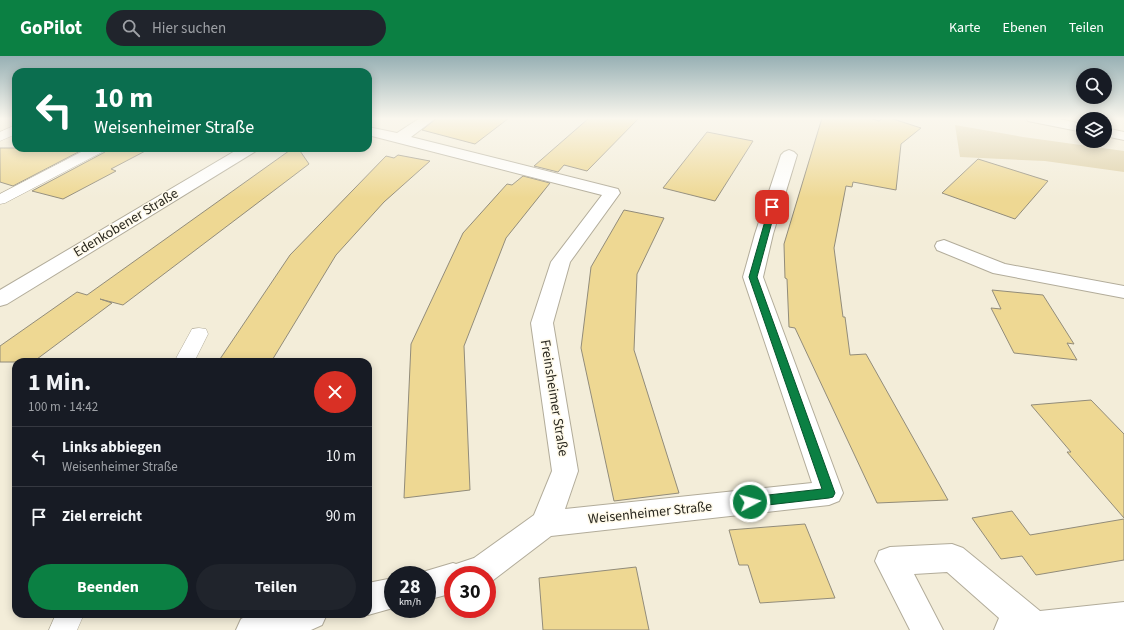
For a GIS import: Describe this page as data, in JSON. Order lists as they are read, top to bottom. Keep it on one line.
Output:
{"streets":{"street":["Edenkobener Straße","Freinsheimer Straße","Weisenheimer Straße"]},"crossings":[["Freinsheimer Straße","Weisenheimer Straße"]],"page":{"header":"GoPilot","search":"Hier suchen","nav":["Karte","Ebenen","Teilen"],"turn":["10 m","Weisenheimer Straße"],"heading":["1 Min.","100 m · 14:42"],"list":[{"name":"Links abbiegen","note":"Weisenheimer Straße","value":"10 m"},{"name":"Ziel erreicht","value":"90 m"}],"buttons":["Beenden","Teilen"],"speed":"28 km/h","limit":"30"}}
